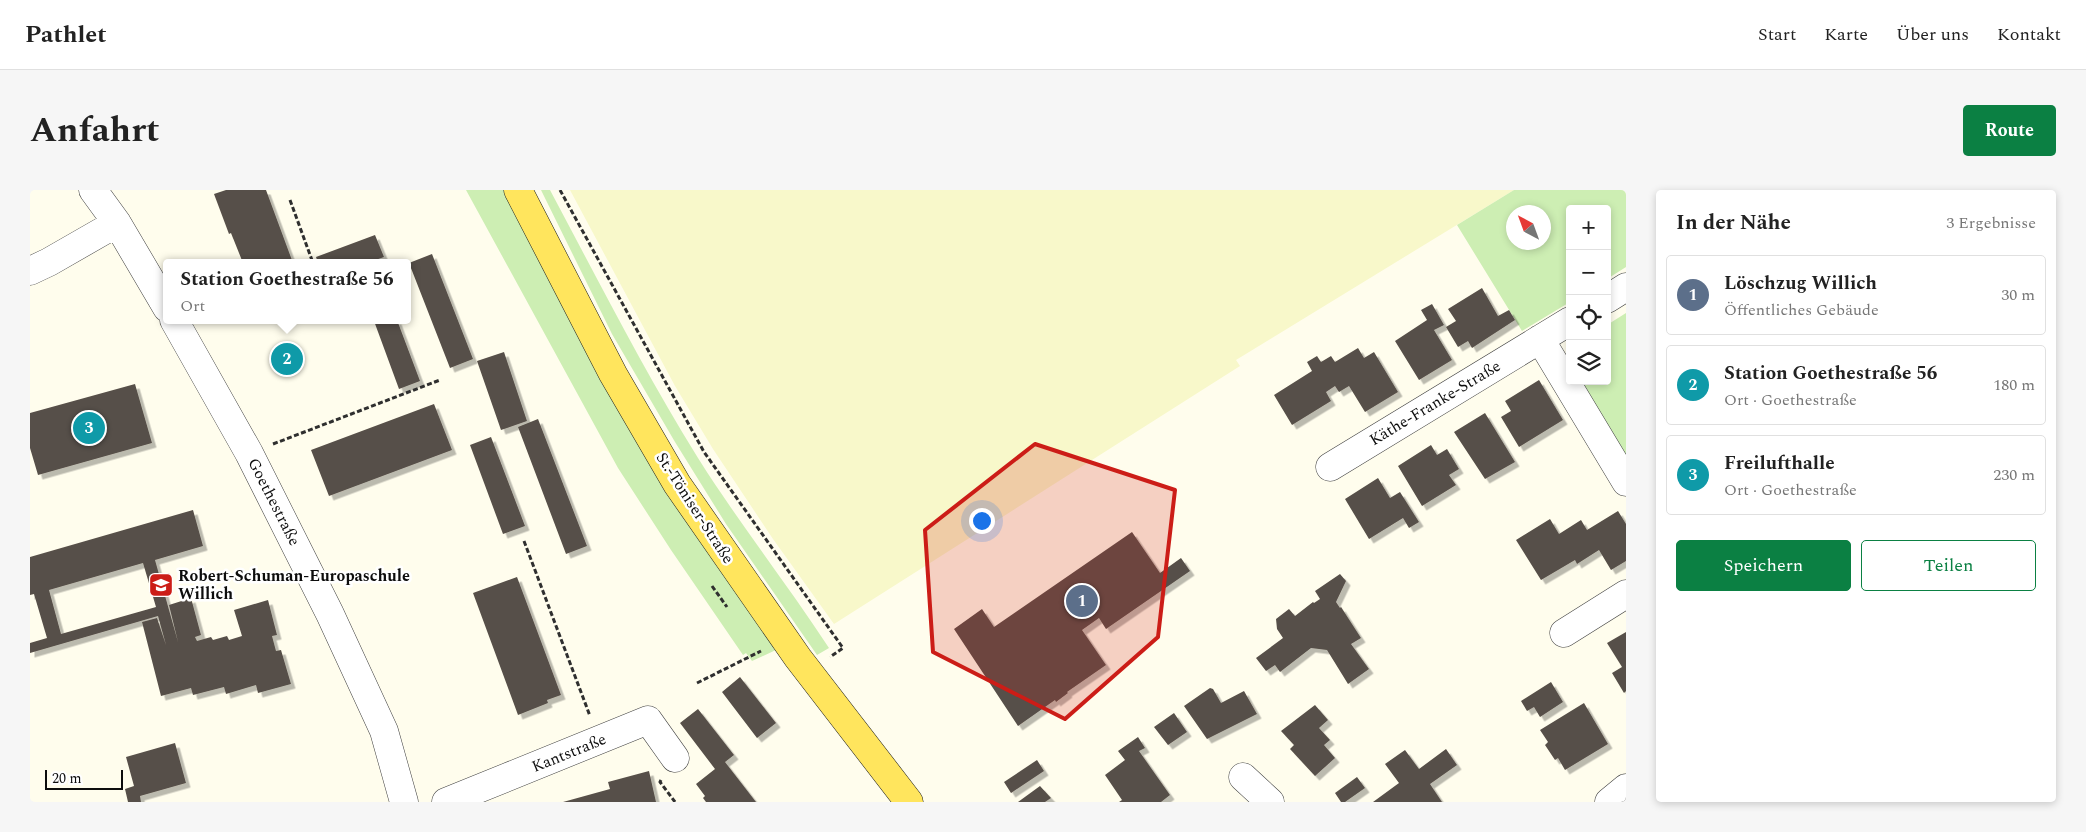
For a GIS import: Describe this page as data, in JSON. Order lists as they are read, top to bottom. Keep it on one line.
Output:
{"streets":{"main road":["St.-Töniser-Straße"],"street":["Käthe-Franke-Straße","Goethestraße","Kantstraße"]},"places":{"school or university":["Robert-Schuman-Europaschule Willich"]},"scale_bar":"20 m","north":"top left","page":{"header":"Pathlet","nav":["Start","Karte","Über uns","Kontakt"],"title":"Anfahrt","buttons":["Route",["Speichern","Teilen"]],"heading":["In der Nähe","3 Ergebnisse"],"map_buttons":["+","−"],"list":[{"mark":"1","name":"Löschzug Willich","note":"Öffentliches Gebäude","value":"30 m"},{"mark":"2","name":"Station Goethestraße 56","note":"Ort · Goethestraße","value":"180 m"},{"mark":"3","name":"Freilufthalle","note":"Ort · Goethestraße","value":"230 m"}],"popup":["Station Goethestraße 56","Ort"],"pins":["2","3","1"],"scale":"20 m"}}
